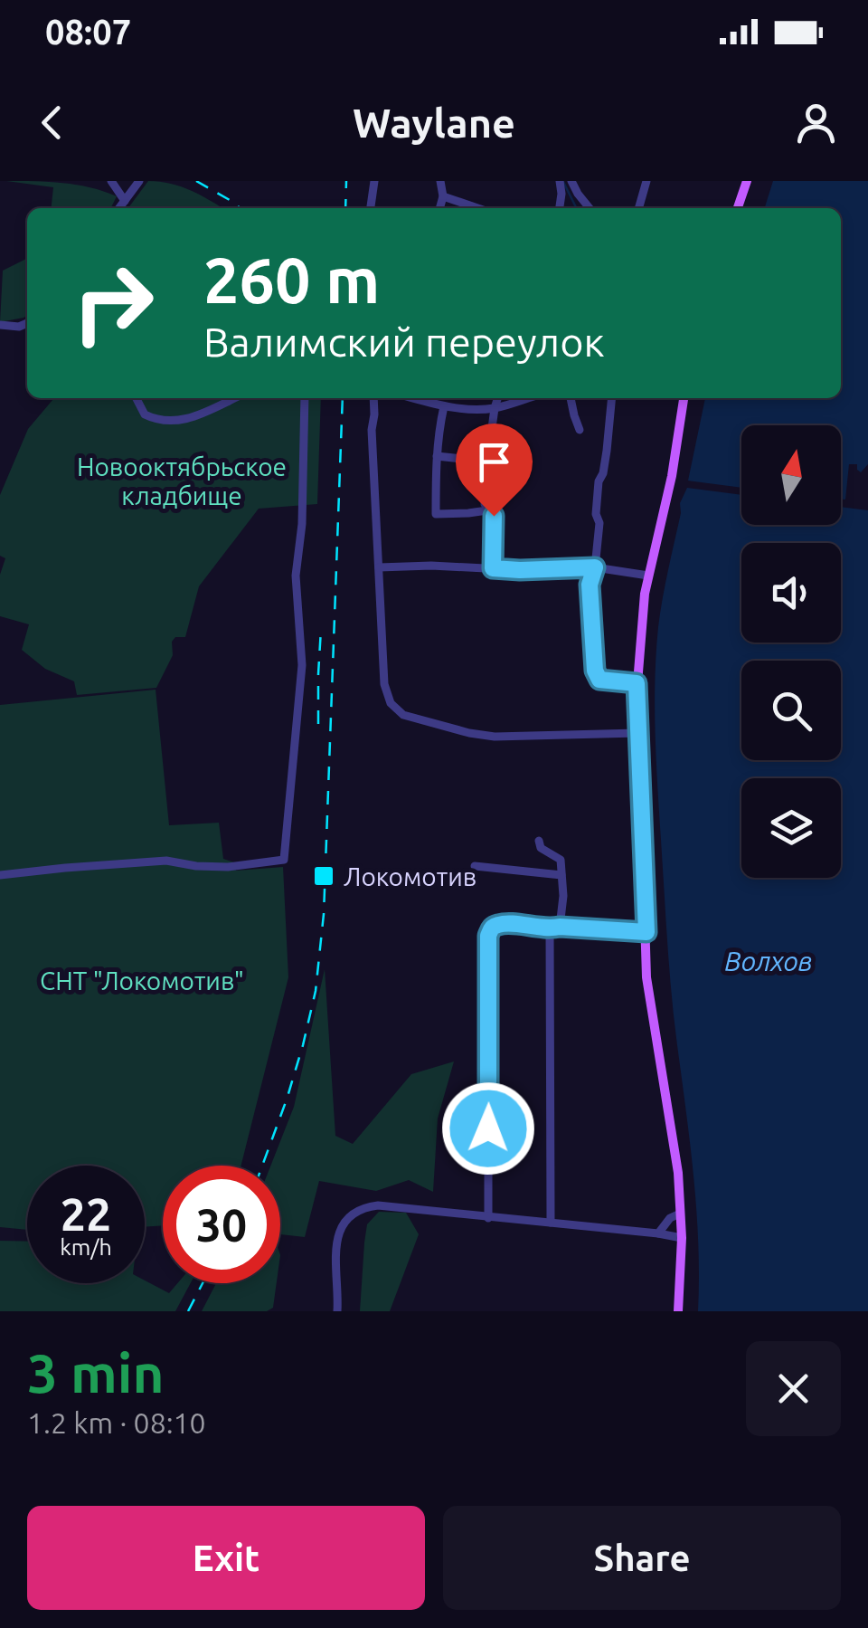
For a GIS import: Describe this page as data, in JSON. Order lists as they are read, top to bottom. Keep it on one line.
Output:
{"water":["Волхов"],"parks":["Новооктябрьское кладбище","СНТ \"Локомотив\""],"places":{"transit":["Локомотив"]},"north":"top","page":{"status":"08:07","header":"Waylane","turn":["260 m","Валимский переулок"],"speed":"22 km/h","limit":"30","heading":["3 min","1.2 km · 08:10"],"buttons":["Exit","Share"]}}
